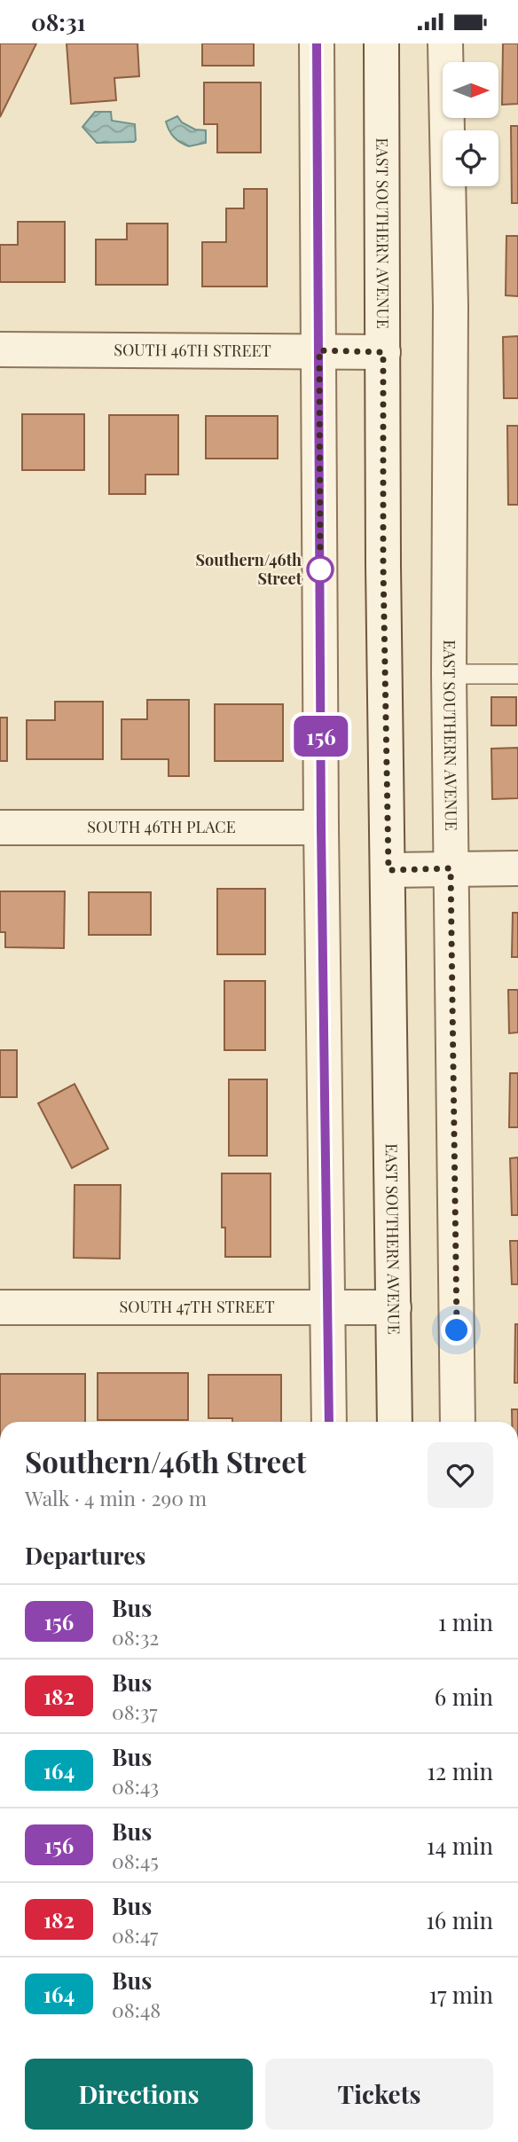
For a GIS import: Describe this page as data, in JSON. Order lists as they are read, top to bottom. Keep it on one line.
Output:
{"streets":{"street":["EAST SOUTHERN AVENUE","SOUTH 46TH STREET","SOUTH 46TH PLACE","SOUTH 47TH STREET"]},"crossings":[["EAST SOUTHERN AVENUE","SOUTH 46TH STREET"],["EAST SOUTHERN AVENUE","SOUTH 47TH STREET"]],"places":["Southern/46th Street"],"lines":["bus line 156"],"north":"right","page":{"status":"08:31","on_map":"156","heading":[["Southern/46th Street","Walk · 4 min · 290 m"],"Departures"],"list":[{"mark":"156","name":"Bus","note":"08:32","value":"1 min"},{"mark":"182","name":"Bus","note":"08:37","value":"6 min"},{"mark":"164","name":"Bus","note":"08:43","value":"12 min"},{"mark":"156","name":"Bus","note":"08:45","value":"14 min"},{"mark":"182","name":"Bus","note":"08:47","value":"16 min"},{"mark":"164","name":"Bus","note":"08:48","value":"17 min"}],"buttons":["Directions","Tickets"]}}
